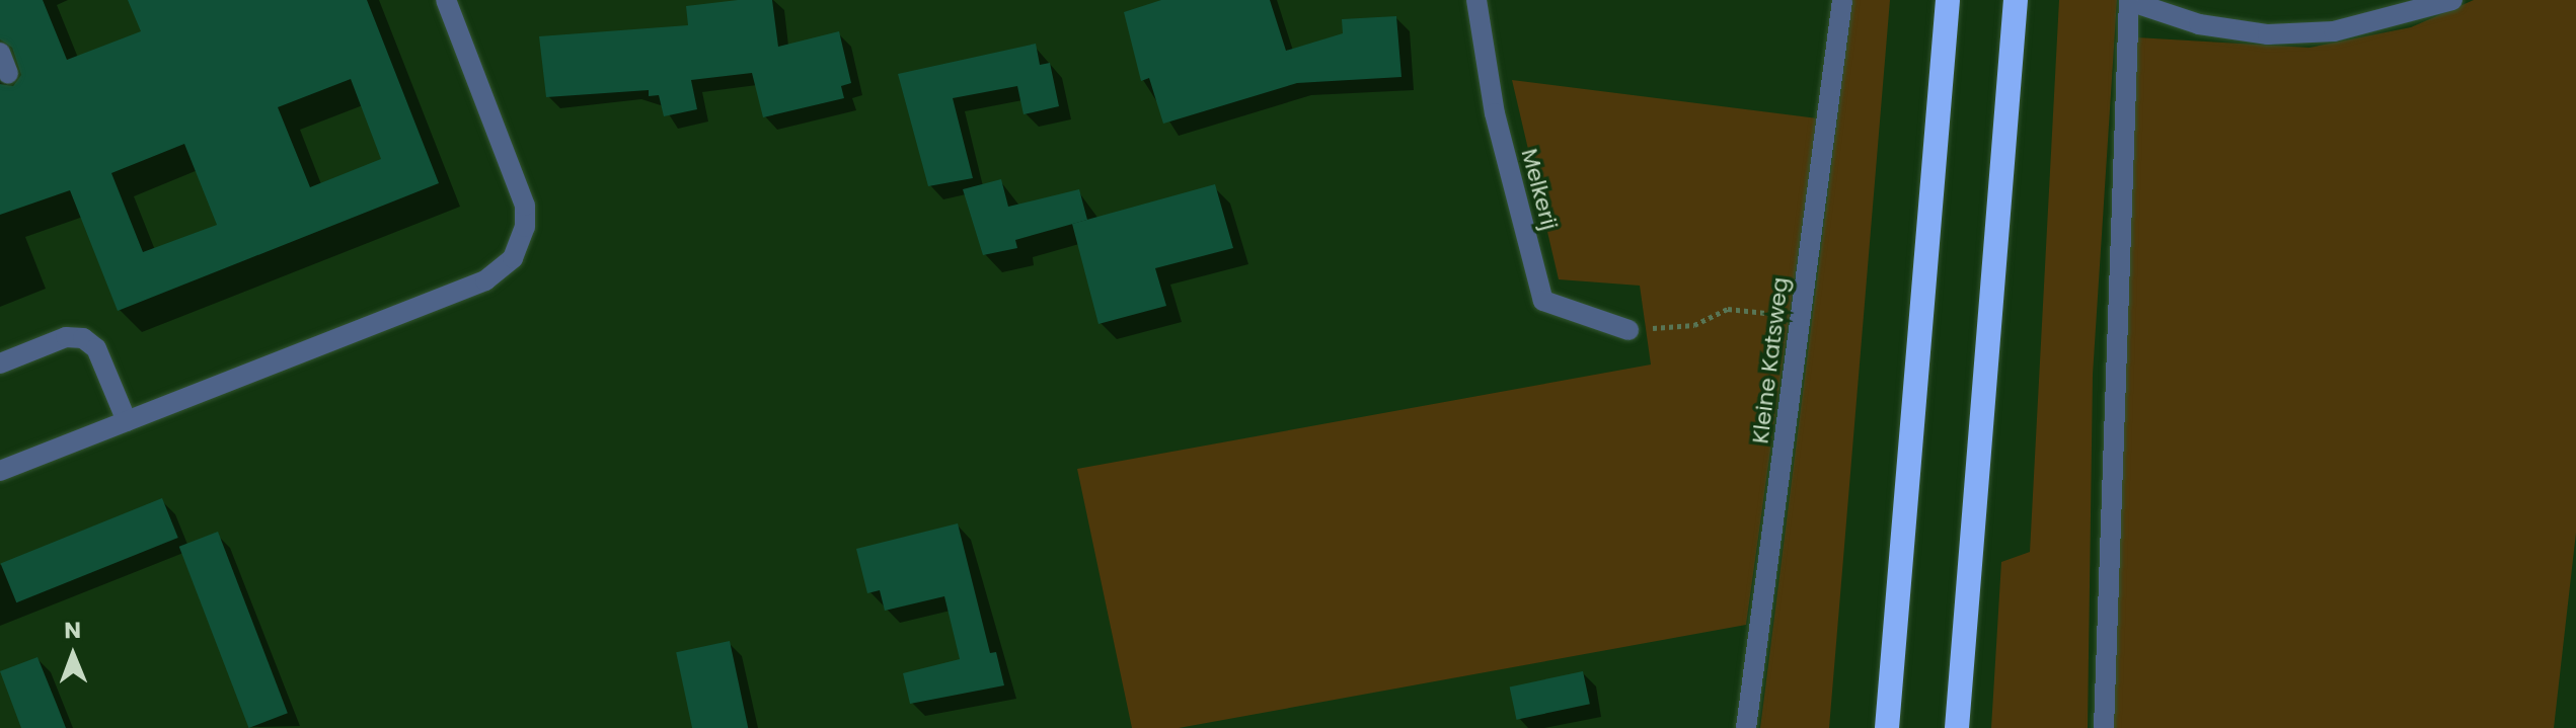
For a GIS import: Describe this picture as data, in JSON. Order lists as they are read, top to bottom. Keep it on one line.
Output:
{"streets":{"street":["Melkerij","Kleine Katsweg"]},"north":"top"}
